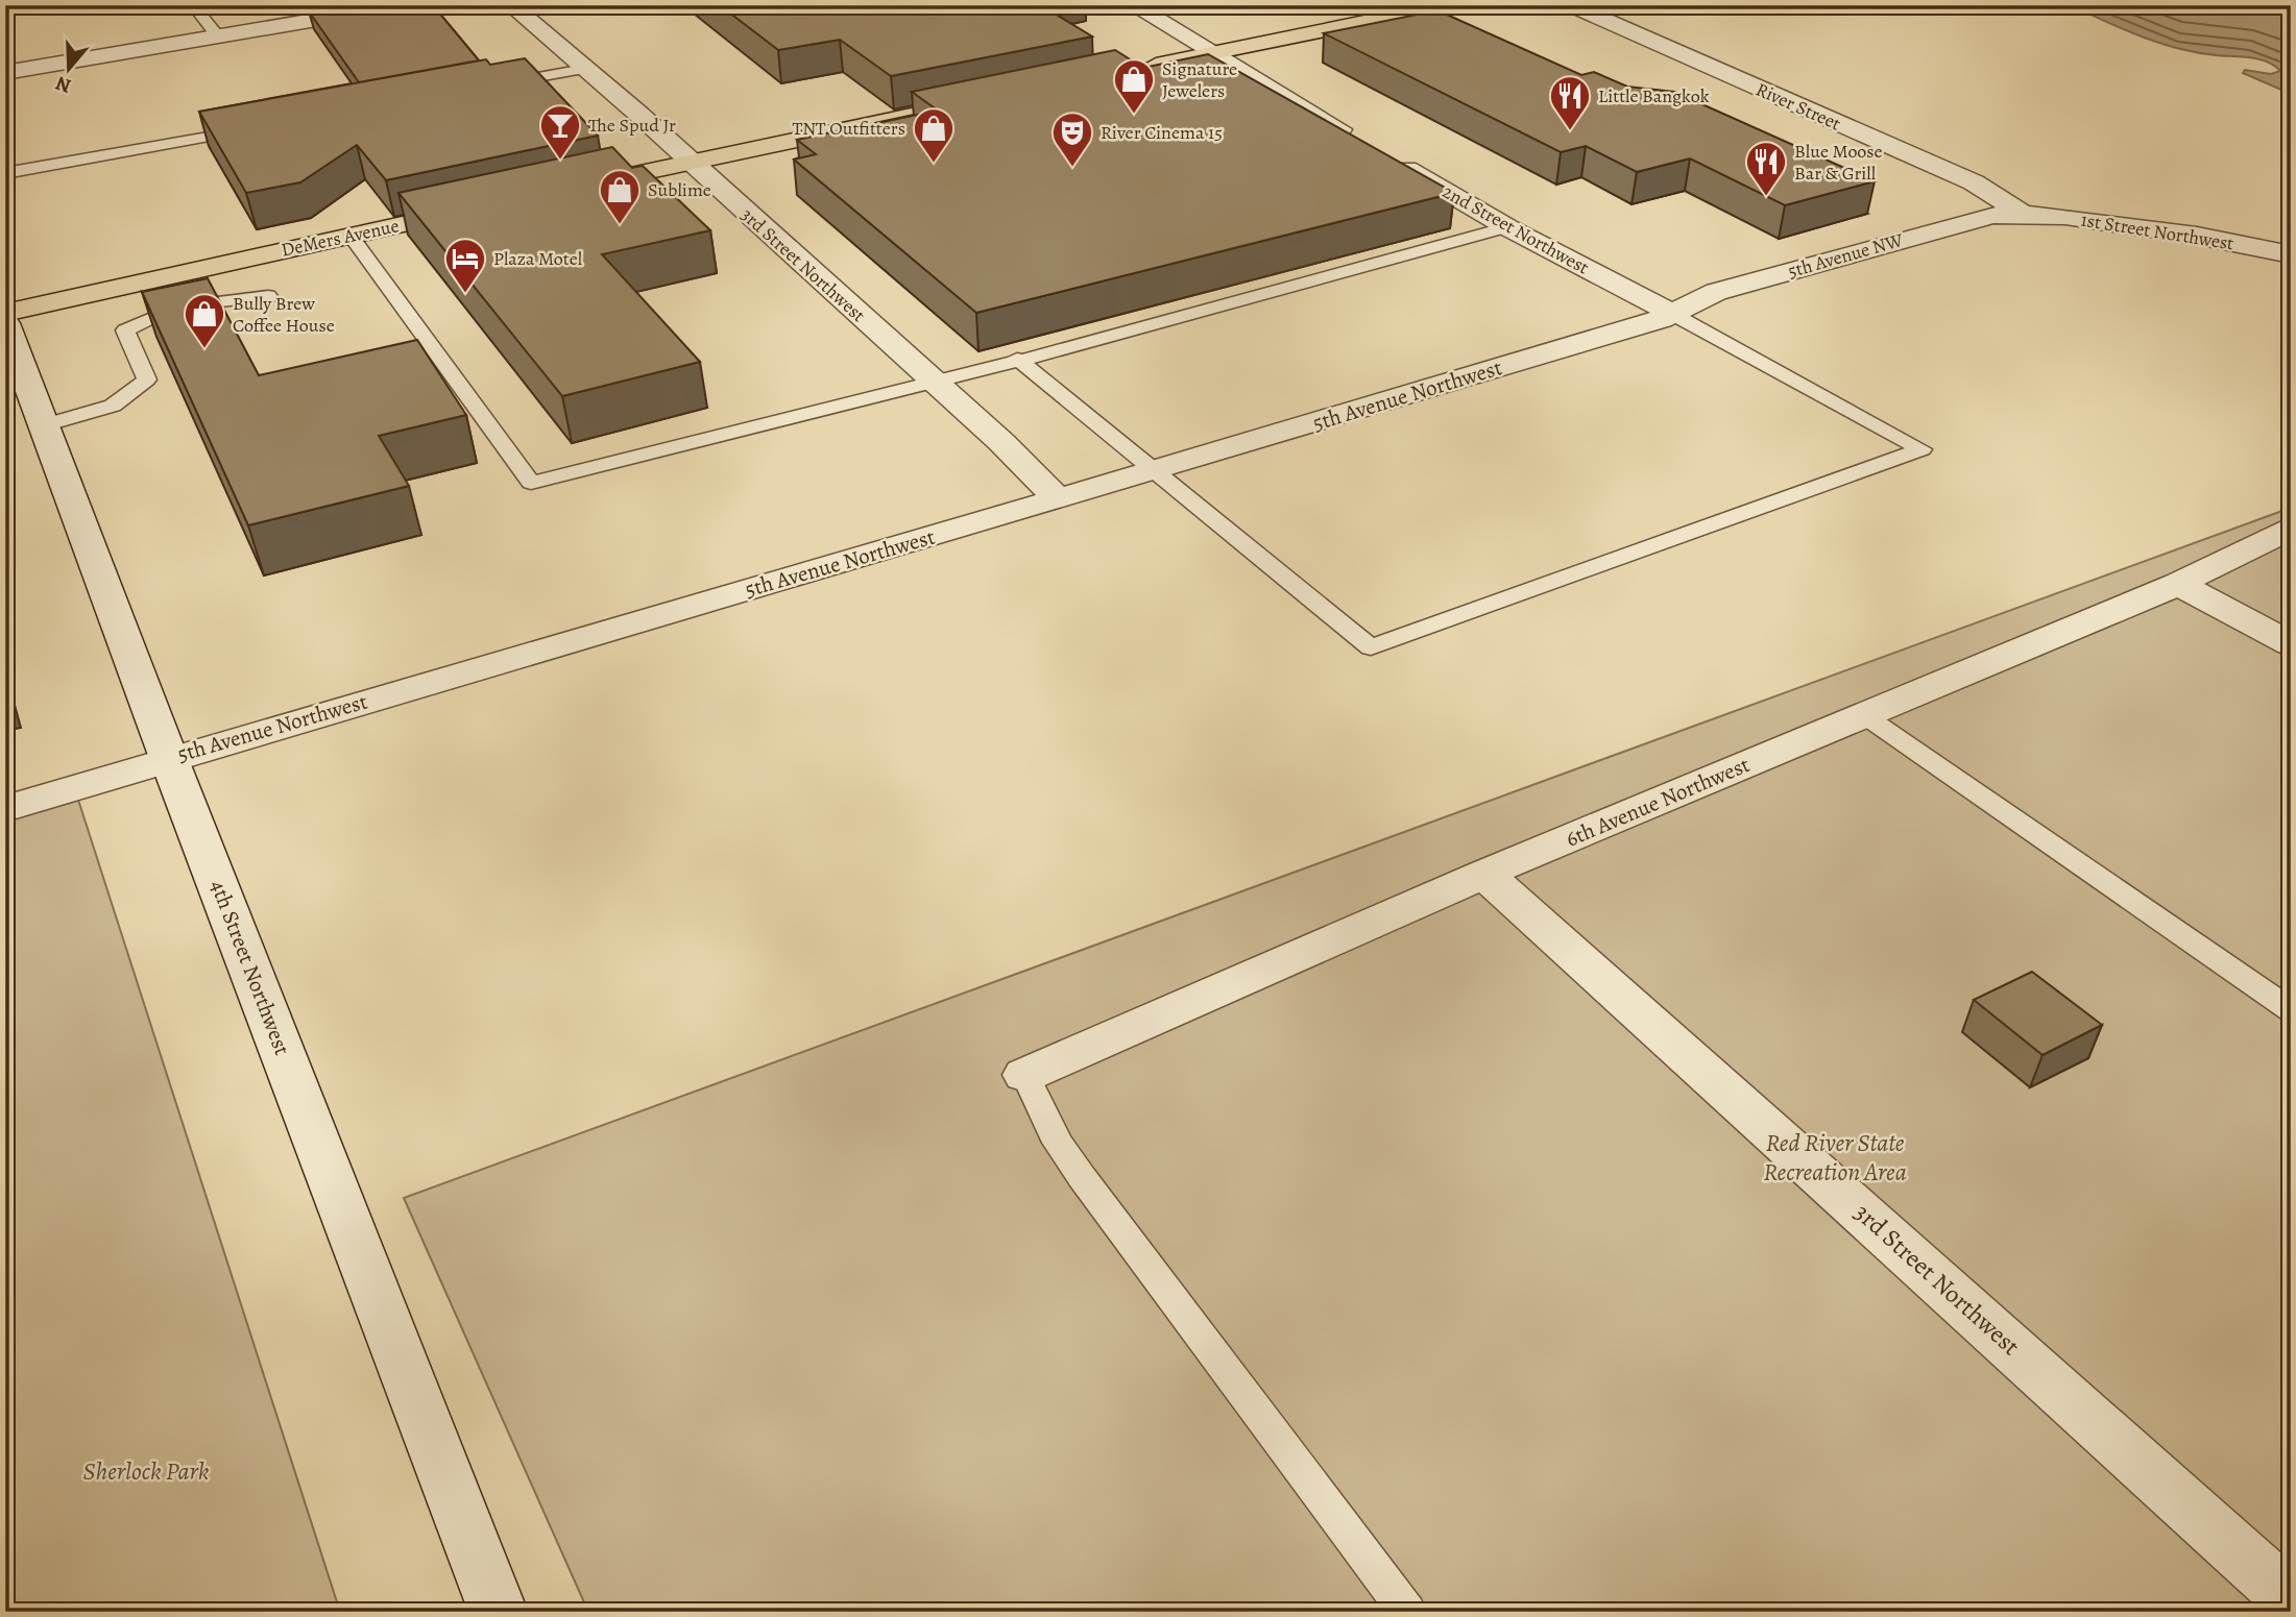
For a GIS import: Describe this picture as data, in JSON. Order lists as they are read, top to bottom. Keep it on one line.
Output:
{"streets":{"main road":["DeMers Avenue"],"street":["River Street","2nd Street Northwest","1st Street Northwest","5th Avenue NW","3rd Street Northwest","5th Avenue Northwest","6th Avenue Northwest","4th Street Northwest"]},"crossings":[["River Street","1st Street Northwest"],["River Street","5th Avenue NW"],["2nd Street Northwest","5th Avenue NW"],["2nd Street Northwest","5th Avenue Northwest"],["1st Street Northwest","5th Avenue NW"],["5th Avenue NW","5th Avenue Northwest"],["3rd Street Northwest","5th Avenue Northwest"],["3rd Street Northwest","6th Avenue Northwest"],["5th Avenue Northwest","4th Street Northwest"]],"parks":["Red River State Recreation Area","Sherlock Park"],"places":{"shop":["Signature Jewelers","TNT Outfitters","Sublime","Bully Brew Coffee House"],"restaurant":["Little Bangkok","Blue Moose Bar & Grill"],"bar":["The Spud Jr"],"theatre":["River Cinema 15"],"hotel":["Plaza Motel"]},"north":"bottom"}
